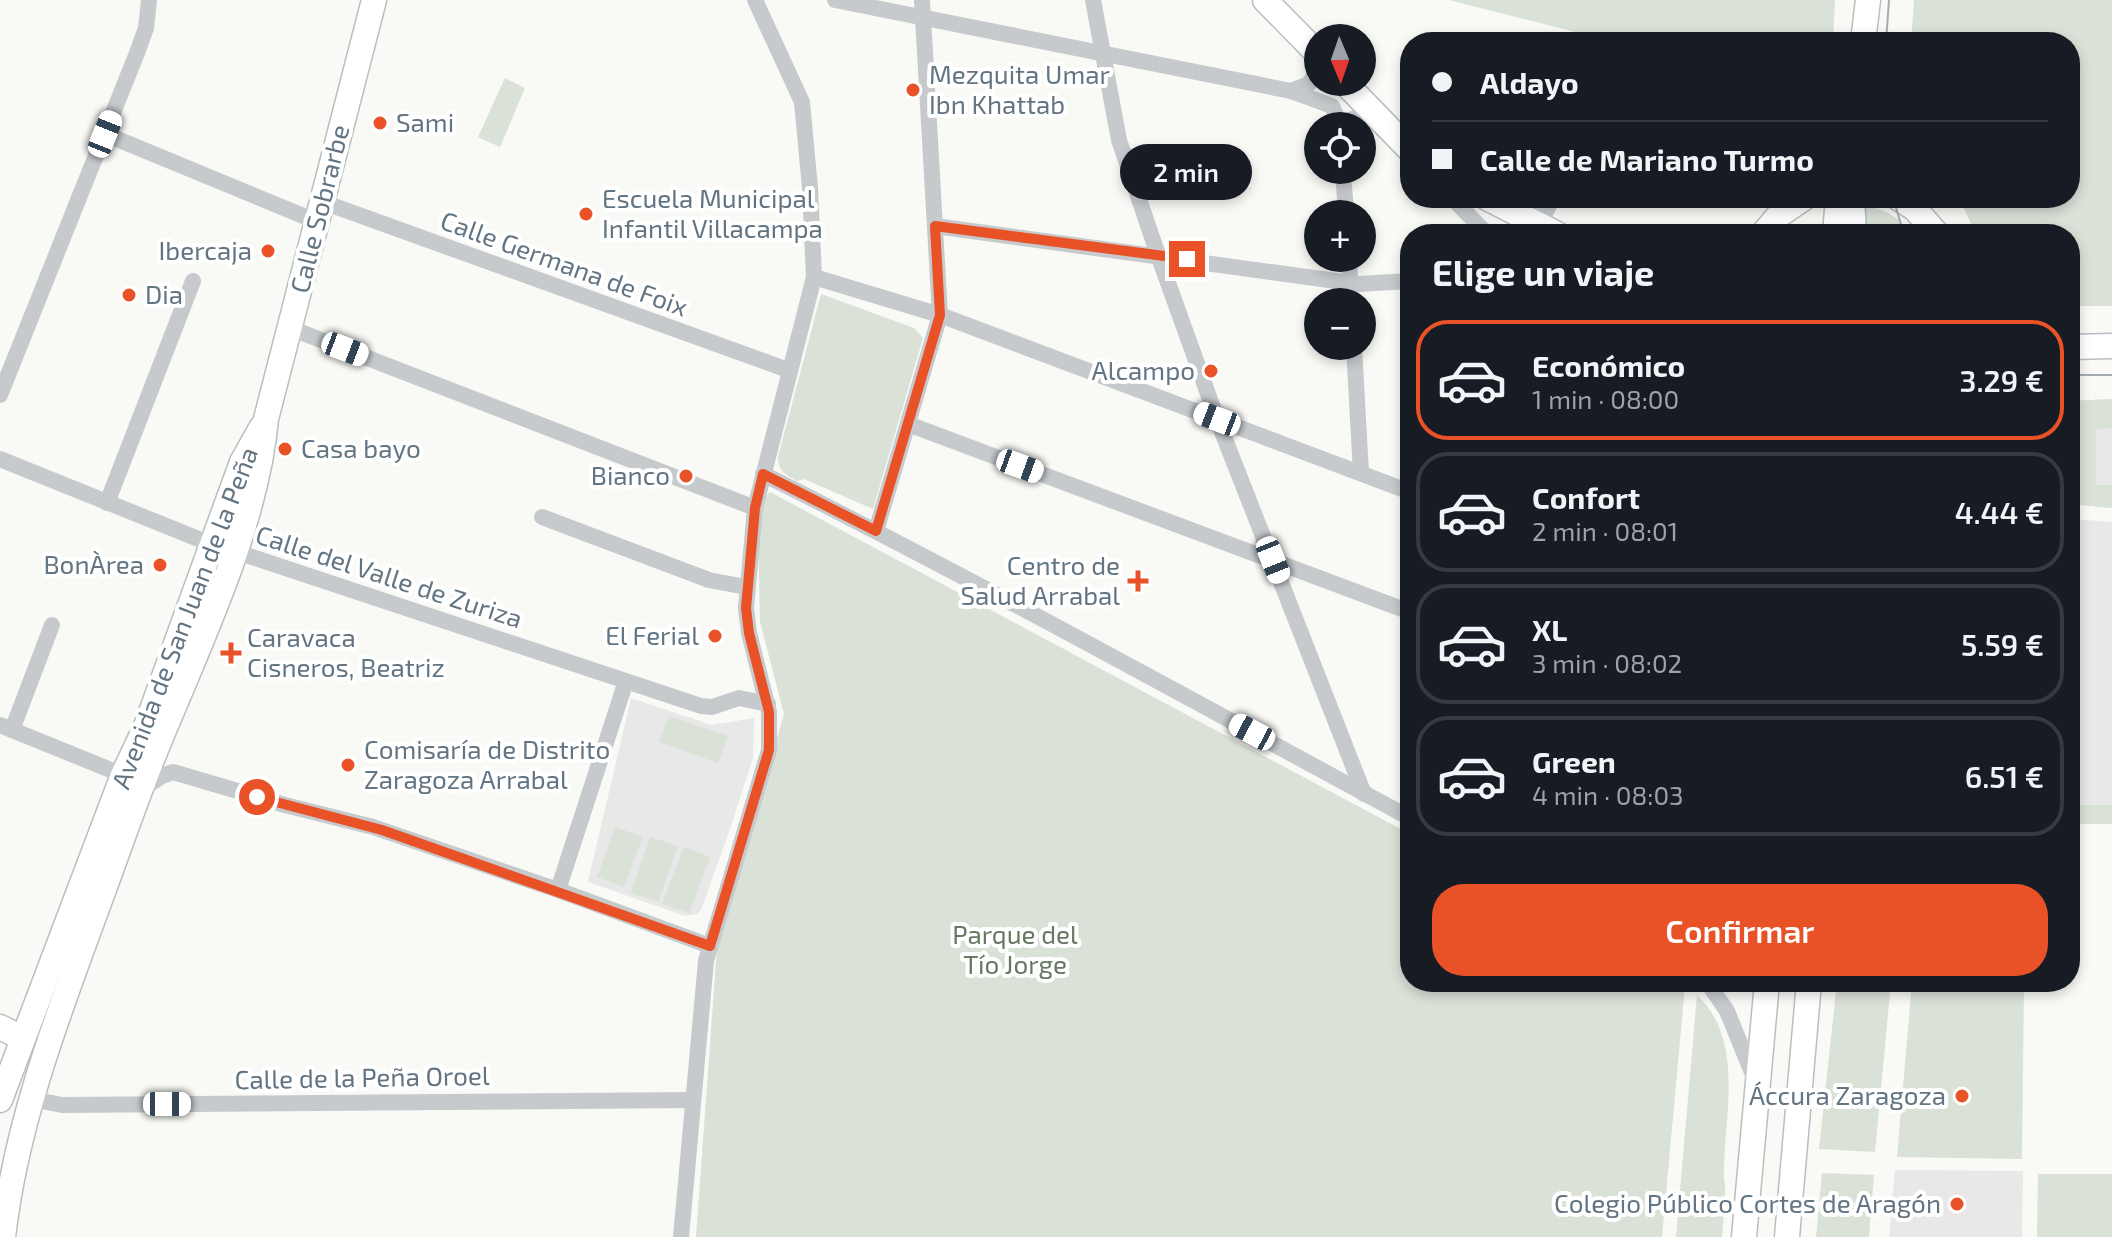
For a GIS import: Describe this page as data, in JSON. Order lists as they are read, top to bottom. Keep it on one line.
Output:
{"streets":{"main road":["Calle Sobrarbe","Avenida de San Juan de la Peña"],"street":["Calle Germana de Foix","Calle del Valle de Zuriza","Calle de la Peña Oroel"]},"crossings":[["Calle Sobrarbe","Calle Germana de Foix"],["Calle Sobrarbe","Avenida de San Juan de la Peña"],["Calle del Valle de Zuriza","Avenida de San Juan de la Peña"],["Avenida de San Juan de la Peña","Calle de la Peña Oroel"]],"parks":["Parque del Tío Jorge"],"places":{"other":["Mezquita Umar Ibn Khattab","Sami","Escuela Municipal Infantil Villacampa","Ibercaja","Dia","Alcampo","Casa bayo","Bianco","BonÀrea","El Ferial","Comisaría de Distrito Zaragoza Arrabal","Áccura Zaragoza","Colegio Público Cortes de Aragón"],"health":["Centro de Salud Arrabal","Caravaca Cisneros, Beatriz"]},"north":"bottom","page":{"map_buttons":["+","−"],"banner":["Aldayo","Calle de Mariano Turmo"],"bubble":"2 min","heading":"Elige un viaje","list":[{"name":"Económico","note":"1 min · 08:00","value":"3.29 €"},{"name":"Confort","note":"2 min · 08:01","value":"4.44 €"},{"name":"XL","note":"3 min · 08:02","value":"5.59 €"},{"name":"Green","note":"4 min · 08:03","value":"6.51 €"}],"buttons":"Confirmar"}}
